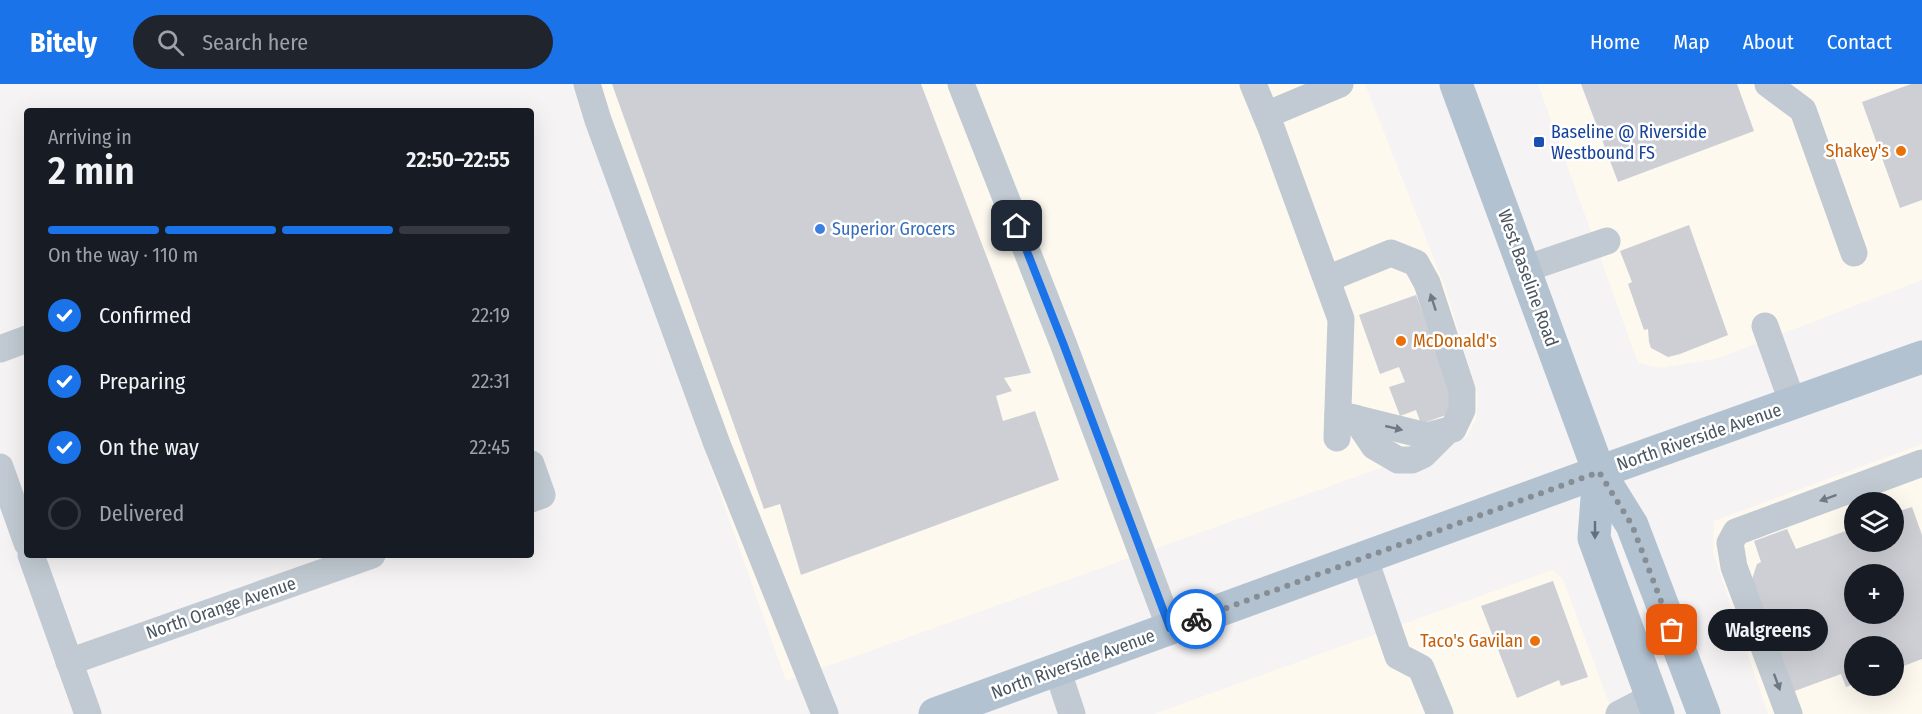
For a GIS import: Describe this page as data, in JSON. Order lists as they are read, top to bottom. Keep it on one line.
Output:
{"streets":{"main road":["West Baseline Road","North Riverside Avenue"],"street":["North Orange Avenue"]},"crossings":[["West Baseline Road","North Riverside Avenue"]],"places":{"transit":["Baseline @ Riverside Westbound FS"],"other":["Shakey's","Superior Grocers","McDonald's","Walgreens","Taco's Gavilan"]},"page":{"header":"Bitely","search":"Search here","nav":["Home","Map","About","Contact"],"heading":["2 min","Arriving in","22:50–22:55"],"bar":"On the way · 110 m","list":[["Confirmed","22:19"],["Preparing","22:31"],["On the way","22:45"],"Delivered"],"map_buttons":["+","−"],"bubble":"Walgreens"}}
